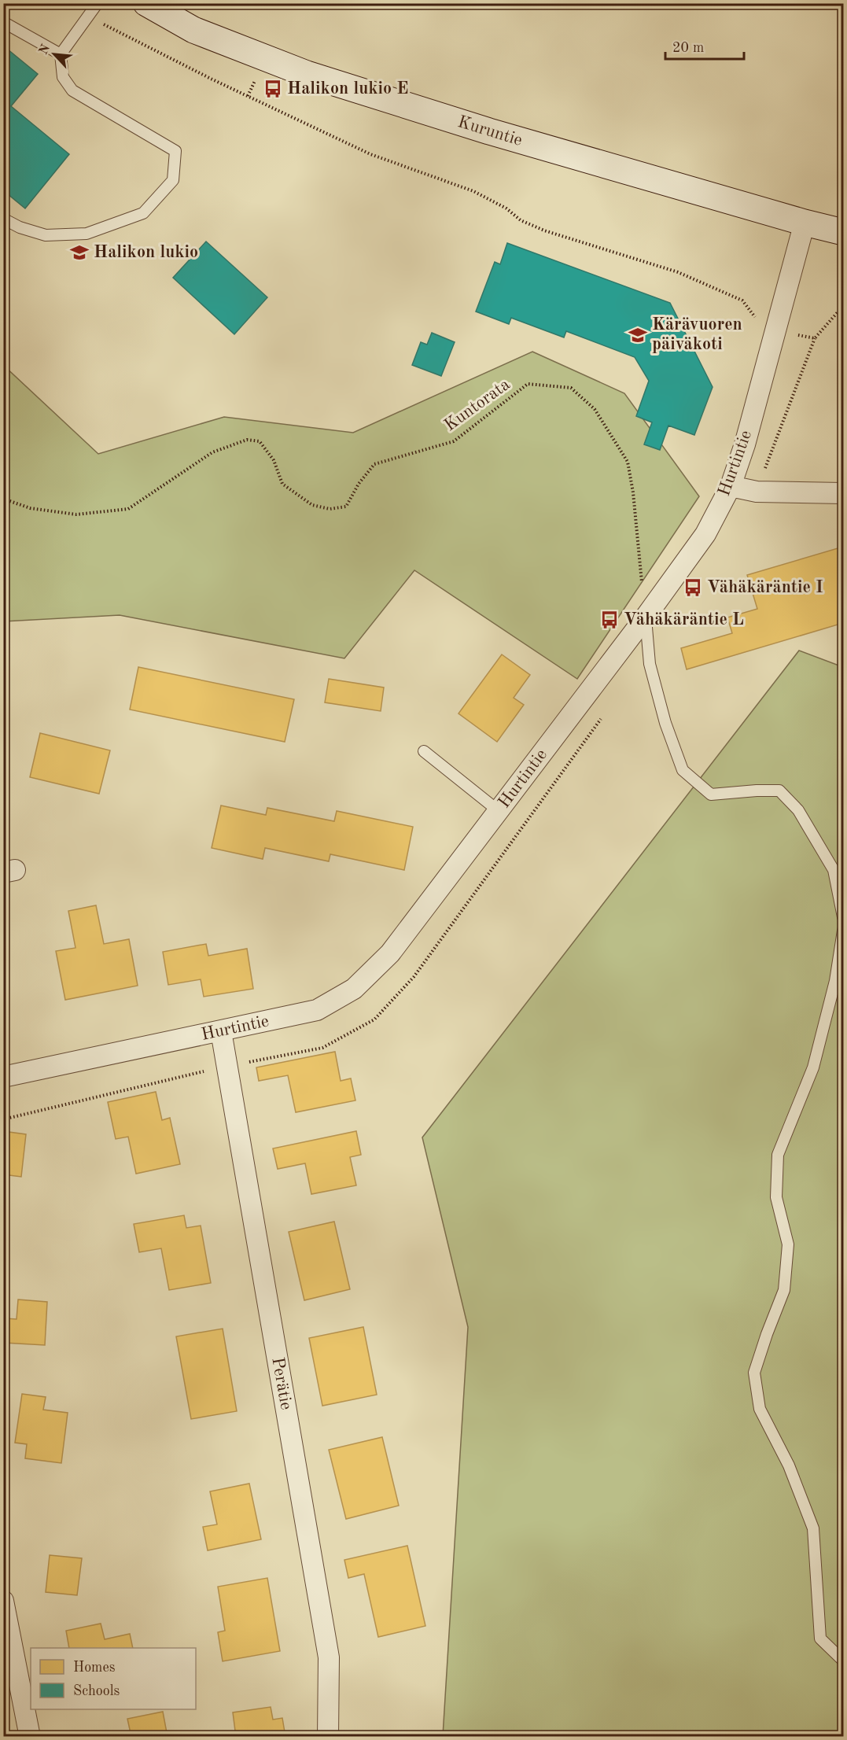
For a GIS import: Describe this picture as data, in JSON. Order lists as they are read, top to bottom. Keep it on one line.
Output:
{"streets":{"street":["Kuruntie","Hurtintie","Perätie"],"path":["Kuntorata"]},"crossings":[["Kuruntie","Hurtintie"],["Kuntorata","Hurtintie"],["Hurtintie","Perätie"]],"places":{"bus stop":["Halikon lukio E","Vähäkäräntie I","Vähäkäräntie L"],"school or university":["Halikon lukio","Kärävuoren päiväkoti"]},"legend":["Homes","Schools"],"scale_bar":"20 m","north":"top left"}
